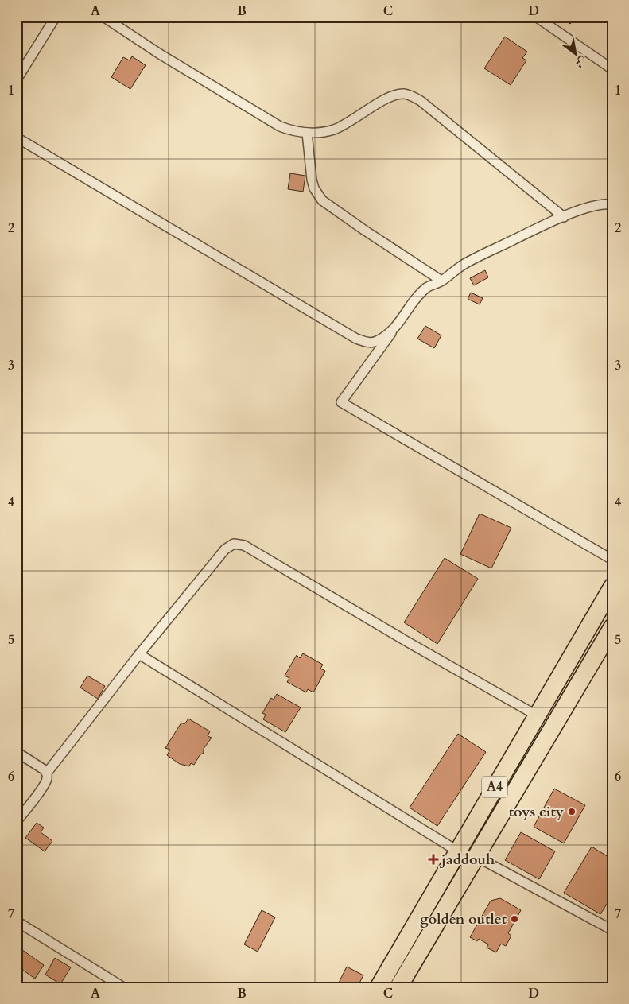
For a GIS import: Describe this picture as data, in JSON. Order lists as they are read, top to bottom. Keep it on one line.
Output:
{"streets":{"highway":["A4"]},"places":{"other":["toys city","golden outlet"],"health":["jaddouh"]},"north":"bottom right","grid":{"columns":["A","B","C","D"],"rows":["1","2","3","4","5","6","7"]}}
